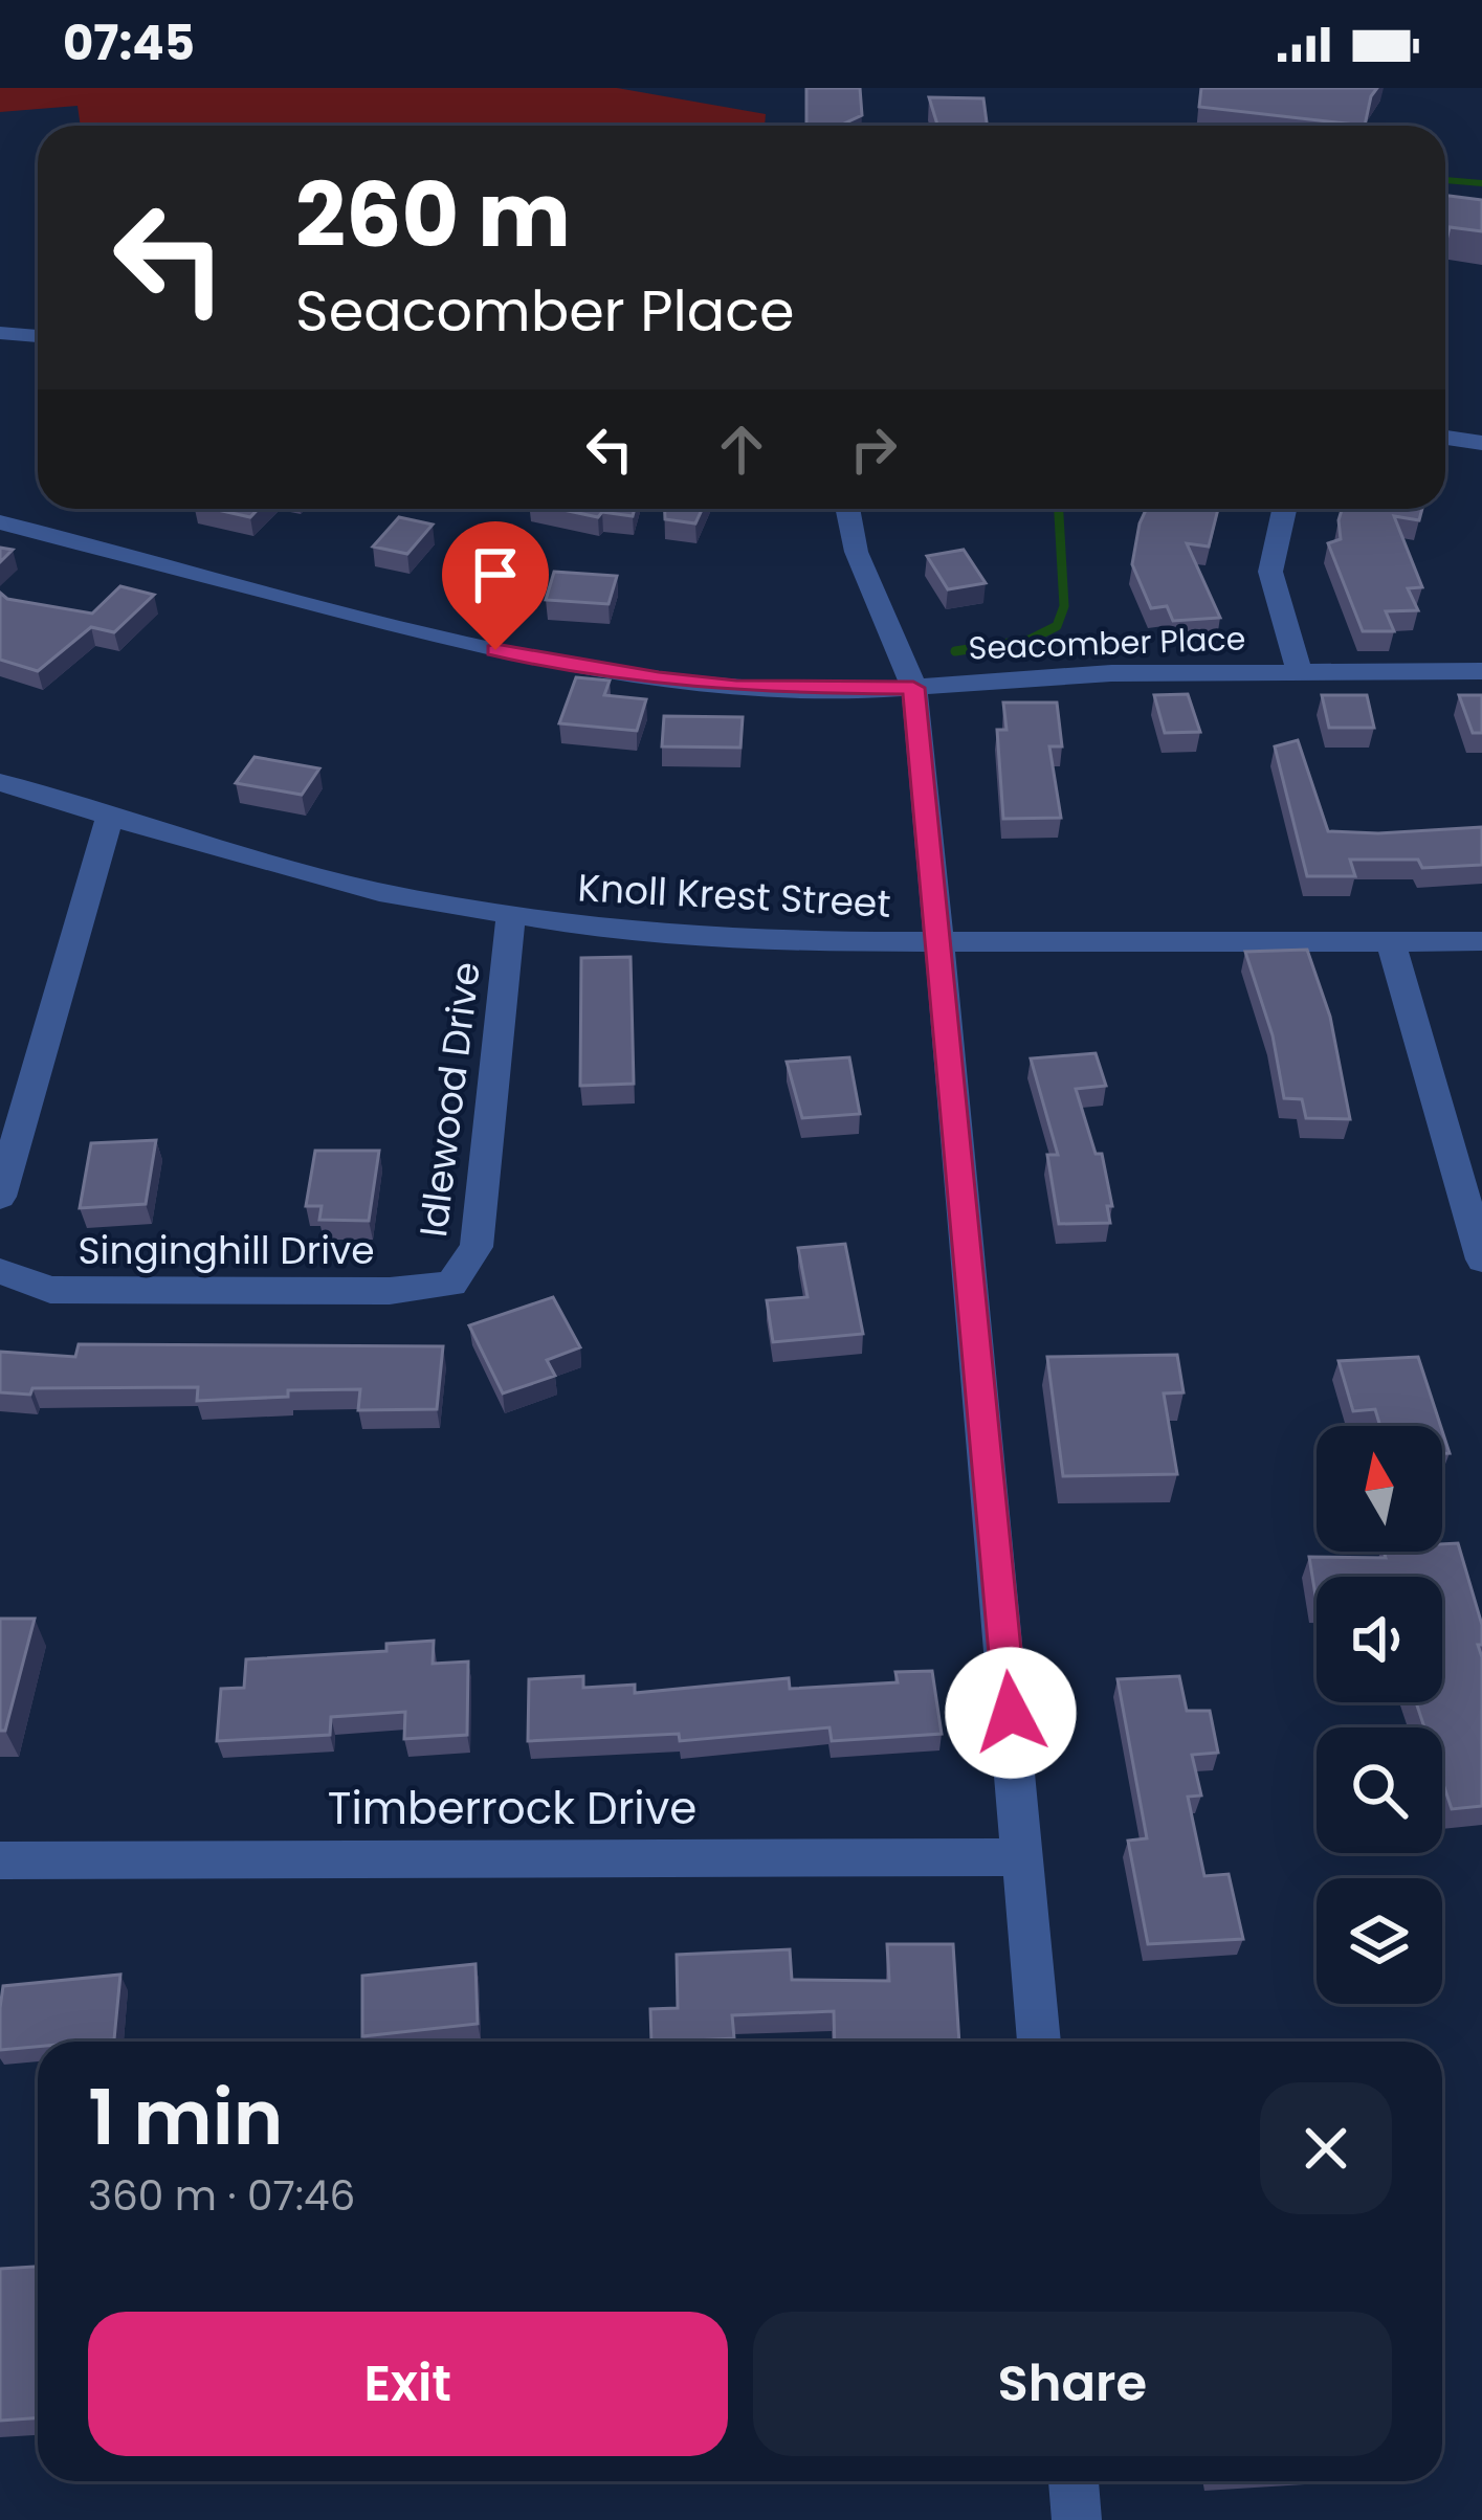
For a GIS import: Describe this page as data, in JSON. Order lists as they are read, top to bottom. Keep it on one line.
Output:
{"streets":{"street":["Seacomber Place","Knoll Krest Street","Idlewood Drive","Singinghill Drive","Timberrock Drive"]},"crossings":[["Knoll Krest Street","Idlewood Drive"],["Idlewood Drive","Singinghill Drive"]],"north":"top","page":{"status":"07:45","turn":["260 m","Seacomber Place"],"heading":["1 min","360 m · 07:46"],"buttons":["Exit","Share"]}}
